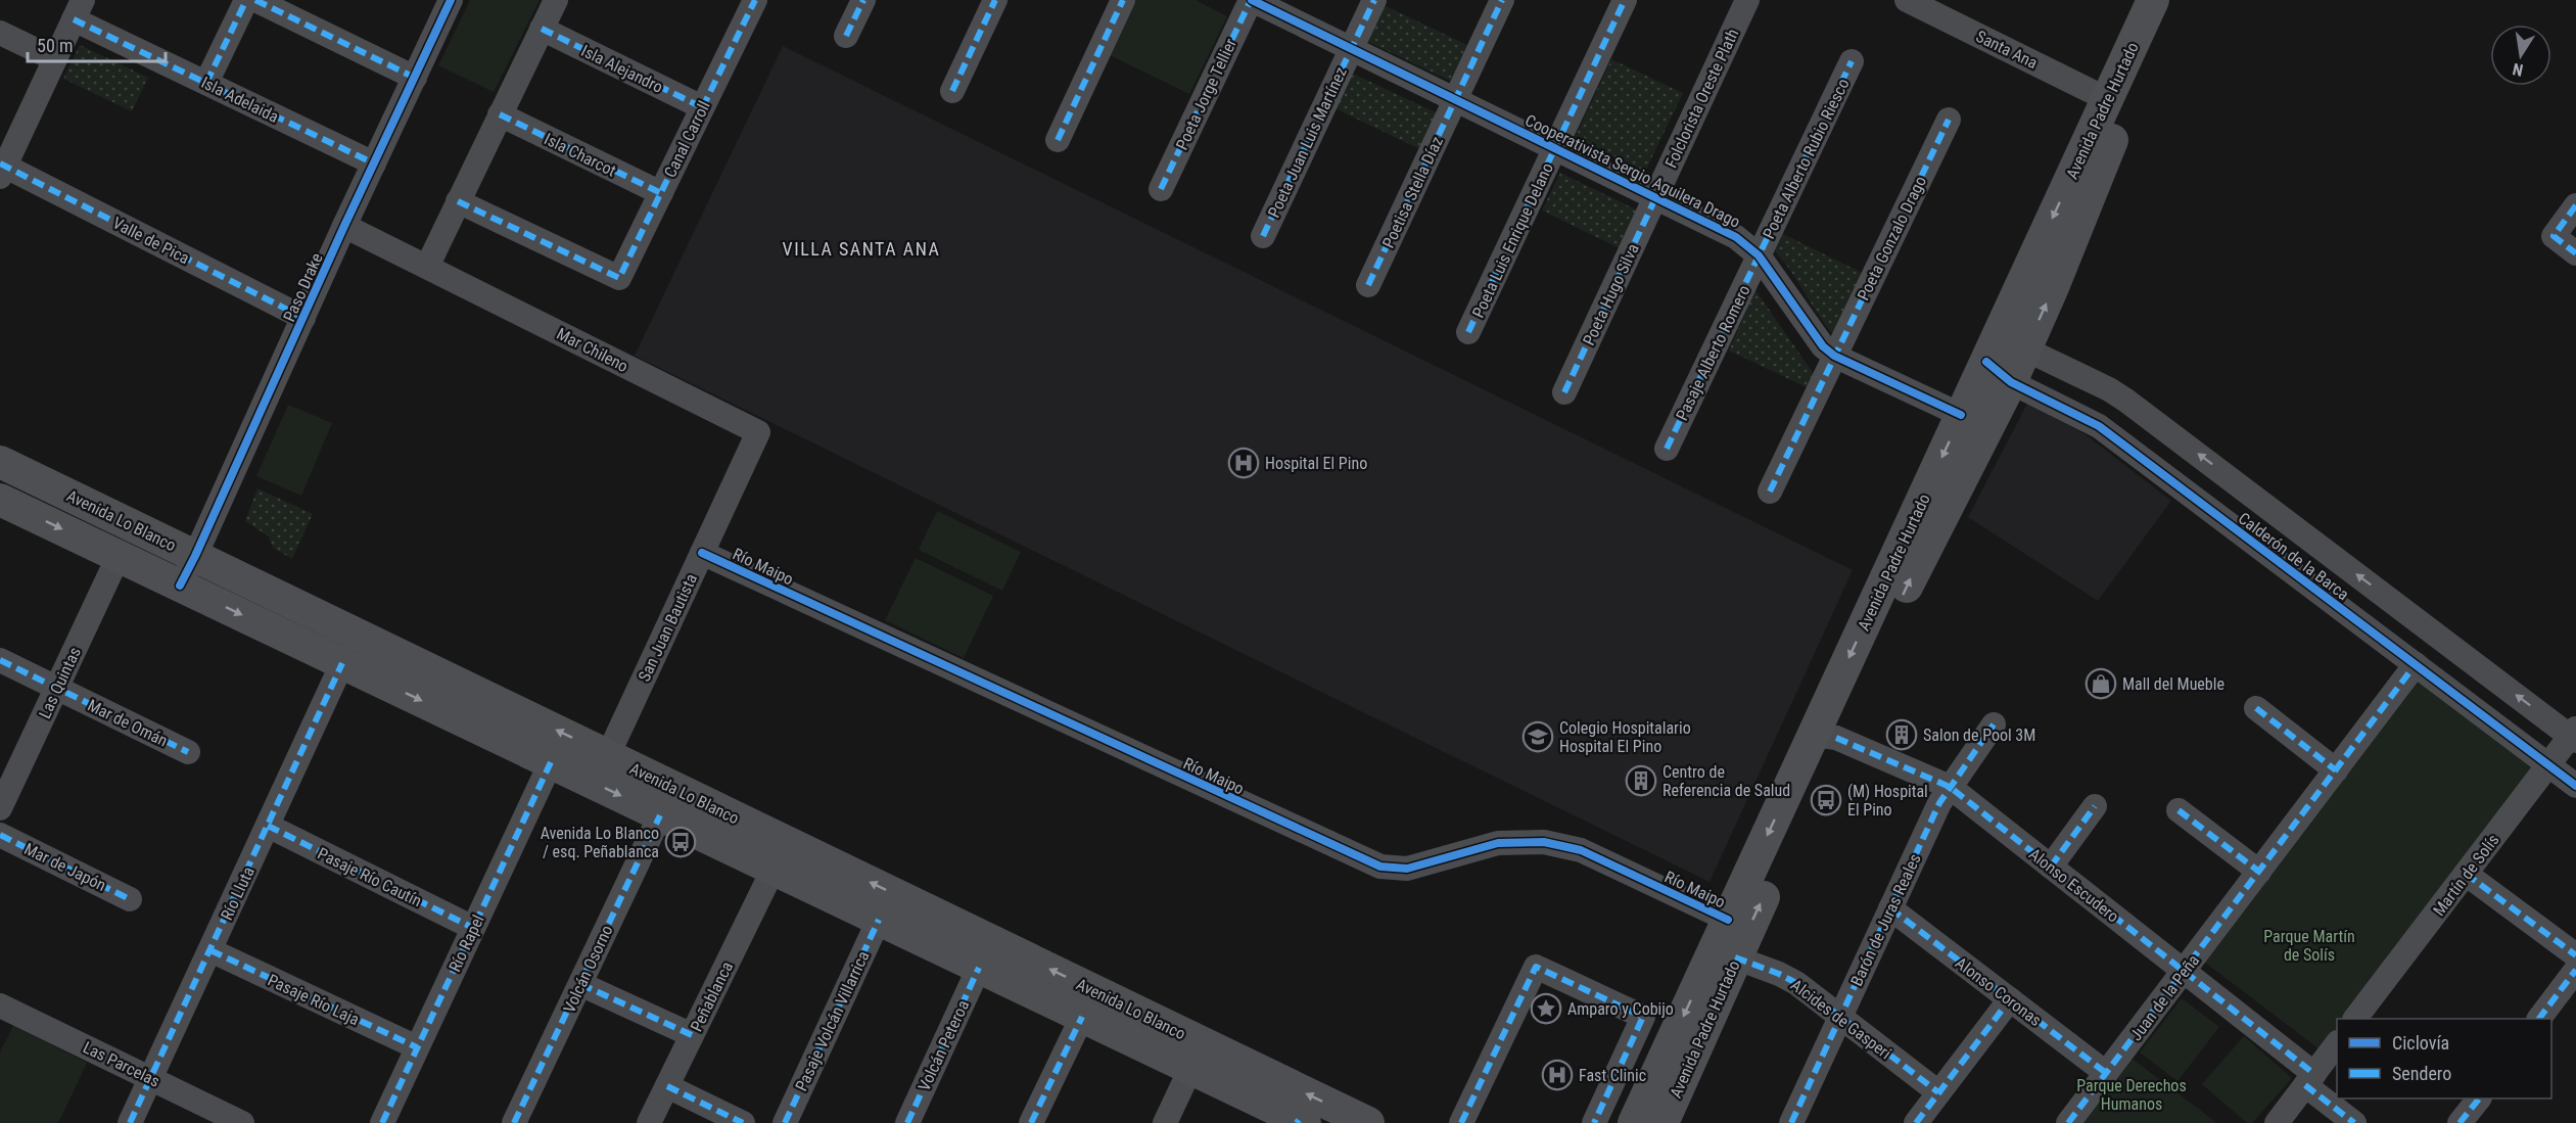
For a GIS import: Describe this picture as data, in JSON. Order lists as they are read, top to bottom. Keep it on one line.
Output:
{"streets":{"main road":["Avenida Padre Hurtado","Avenida Lo Blanco"],"street":["Santa Ana","Isla Alejandro","Poeta Jorge Tellier","Folclorista Oreste Plath","Isla Adelaida","Canal Carroll","Poeta Juan Luis Martínez","Isla Charcot","Poeta Alberto Rubio Riesco","Cooperativista Sergio Aguilera Drago","Poetisa Stella Díaz","Poeta Gonzalo Drago","Valle de Pica","Poeta Luis Enrique Delano","Paso Drake","Poeta Hugo Silva","Mar Chileno","Pasaje Alberto Romero","Calderón de la Barca","Río Maipo","San Juan Bautista","Las Quintas","Mar de Omán","Mar de Japón","Martín de Solís","Pasaje Río Cautín","Alonso Escudero","Río Lluta","Barón de Juras Reales","Río Rapel","Volcán Osorno","Alonso Coronas","Peñablanca","Juan de la Peña","Pasaje Río Laja","Alcides de Gasperi","Pasaje Volcán Villarrica","Volcán Peteroa","Las Parcelas"]},"crossings":[["Santa Ana","Avenida Padre Hurtado"],["Isla Alejandro","Canal Carroll"],["Poeta Jorge Tellier","Cooperativista Sergio Aguilera Drago"],["Folclorista Oreste Plath","Cooperativista Sergio Aguilera Drago"],["Folclorista Oreste Plath","Poeta Hugo Silva"],["Isla Adelaida","Paso Drake"],["Avenida Padre Hurtado","Cooperativista Sergio Aguilera Drago"],["Avenida Padre Hurtado","Calderón de la Barca"],["Avenida Padre Hurtado","Río Maipo"],["Avenida Padre Hurtado","Alonso Escudero"],["Avenida Padre Hurtado","Alcides de Gasperi"],["Canal Carroll","Isla Charcot"],["Poeta Juan Luis Martínez","Cooperativista Sergio Aguilera Drago"],["Poeta Alberto Rubio Riesco","Cooperativista Sergio Aguilera Drago"],["Poeta Alberto Rubio Riesco","Pasaje Alberto Romero"],["Cooperativista Sergio Aguilera Drago","Poetisa Stella Díaz"],["Cooperativista Sergio Aguilera Drago","Poeta Gonzalo Drago"],["Cooperativista Sergio Aguilera Drago","Poeta Luis Enrique Delano"],["Cooperativista Sergio Aguilera Drago","Poeta Hugo Silva"],["Cooperativista Sergio Aguilera Drago","Pasaje Alberto Romero"],["Valle de Pica","Paso Drake"],["Paso Drake","Mar Chileno"],["Paso Drake","Avenida Lo Blanco"],["Mar Chileno","San Juan Bautista"],["Avenida Lo Blanco","San Juan Bautista"],["Avenida Lo Blanco","Las Quintas"],["Avenida Lo Blanco","Río Lluta"],["Avenida Lo Blanco","Río Rapel"],["Avenida Lo Blanco","Volcán Osorno"],["Avenida Lo Blanco","Peñablanca"],["Avenida Lo Blanco","Pasaje Volcán Villarrica"],["Avenida Lo Blanco","Volcán Peteroa"],["Calderón de la Barca","Martín de Solís"],["Calderón de la Barca","Juan de la Peña"],["Río Maipo","San Juan Bautista"],["Río Maipo","Alcides de Gasperi"],["Las Quintas","Mar de Omán"],["Pasaje Río Cautín","Río Lluta"],["Pasaje Río Cautín","Río Rapel"],["Alonso Escudero","Barón de Juras Reales"],["Alonso Escudero","Juan de la Peña"],["Río Lluta","Pasaje Río Laja"],["Río Lluta","Las Parcelas"],["Barón de Juras Reales","Alonso Coronas"],["Barón de Juras Reales","Alcides de Gasperi"],["Río Rapel","Pasaje Río Laja"],["Alonso Coronas","Juan de la Peña"]],"districts":["VILLA SANTA ANA"],"parks":["Parque Martín de Solís","Parque Derechos Humanos"],"places":{"hospital":["Hospital El Pino","Fast Clinic"],"shop":["Mall del Mueble"],"building":["Salon de Pool 3M","Centro de Referencia de Salud"],"school or university":["Colegio Hospitalario Hospital El Pino"],"bus stop":["(M) Hospital El Pino","Avenida Lo Blanco / esq. Peñablanca"],"place":["Amparo y Cobijo"]},"legend":["Ciclovía","Sendero"],"scale_bar":"50 m","north":"bottom"}
